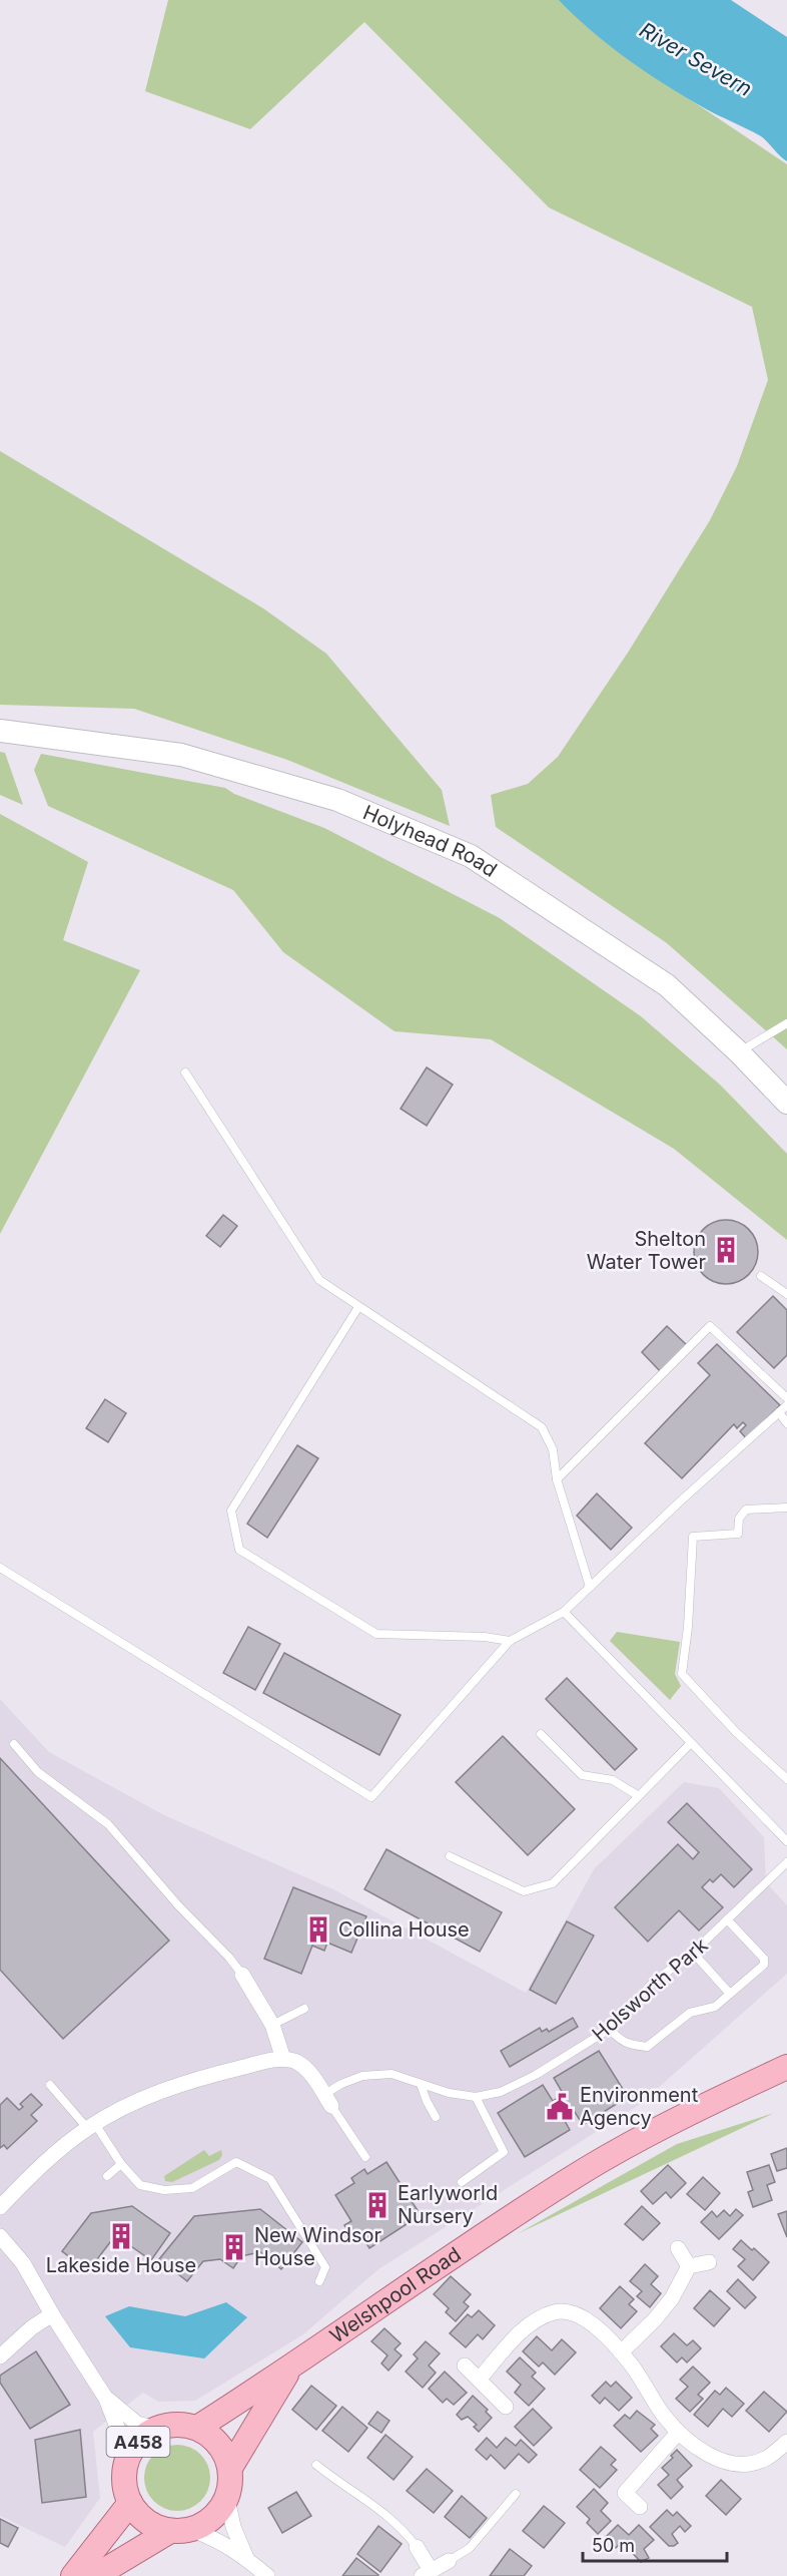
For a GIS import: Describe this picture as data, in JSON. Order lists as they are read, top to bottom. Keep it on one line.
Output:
{"streets":{"main road":["Holyhead Road","Welshpool Road","A458"],"lane":["Holsworth Park"]},"crossings":[["Welshpool Road","A458"]],"water":["River Severn"],"places":{"building":["Shelton Water Tower","Collina House","Earlyworld Nursery","Lakeside House","New Windsor House"],"public building":["Environment Agency"]},"scale_bar":"50 m"}
